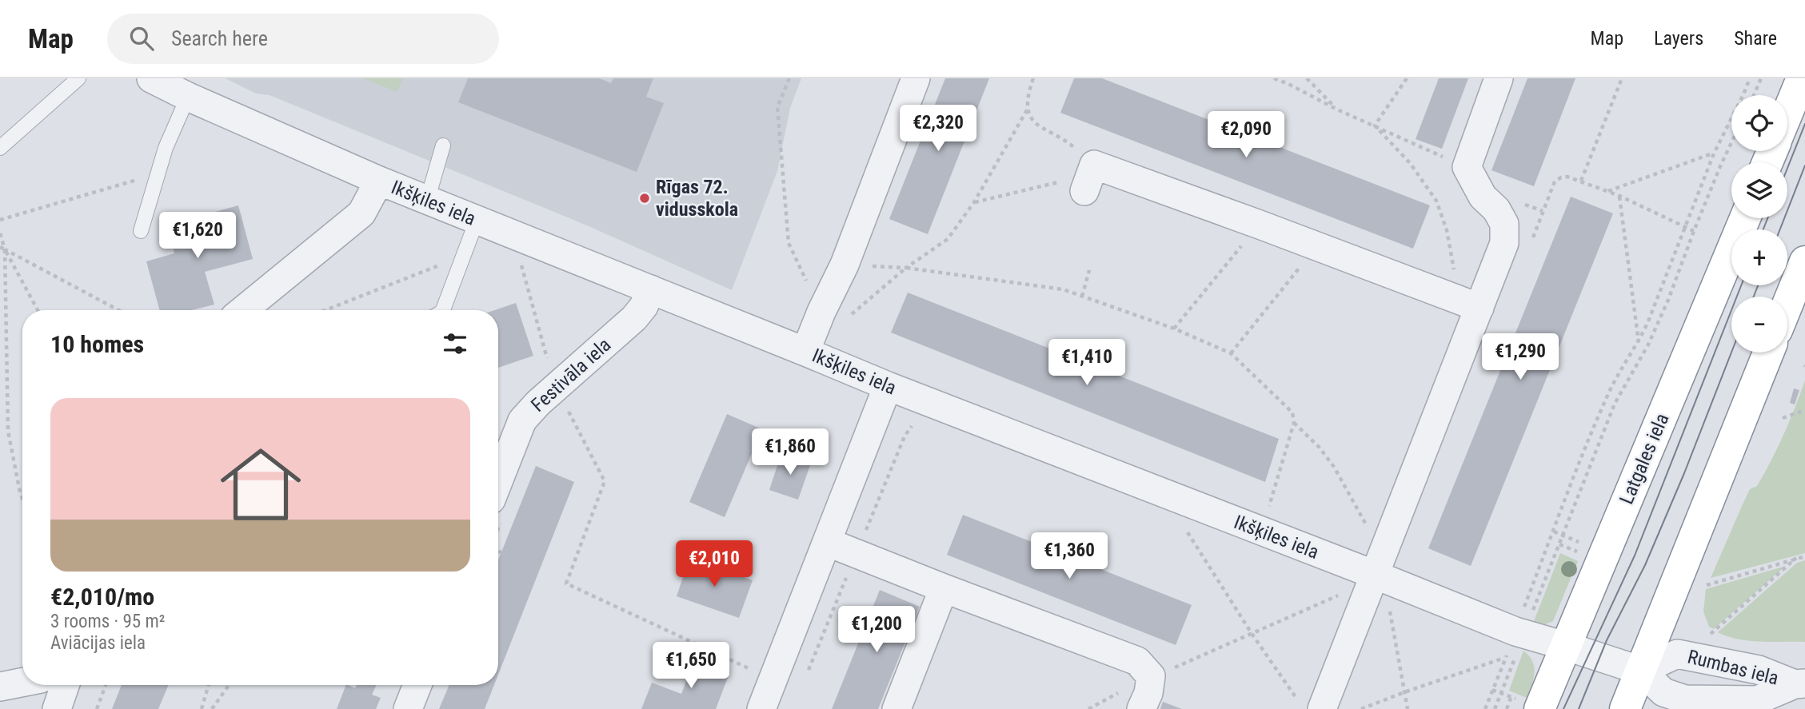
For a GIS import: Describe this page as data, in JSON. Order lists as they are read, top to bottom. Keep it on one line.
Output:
{"streets":{"highway":["Latgales iela"],"street":["Ikšķiles iela","Festivāla iela","Rumbas iela"]},"crossings":[["Ikšķiles iela","Festivāla iela"],["Ikšķiles iela","Latgales iela"],["Ikšķiles iela","Rumbas iela"],["Latgales iela","Rumbas iela"]],"places":["Rīgas 72. vidusskola"],"page":{"header":"Map","search":"Search here","nav":["Map","Layers","Share"],"map_buttons":["+","−"],"price":["€2,320","€2,090","€1,620","€1,290","€1,410","€1,860","€1,360","€2,010","€1,200","€1,650"],"heading":"10 homes","list":[{"name":"€2,010/mo","note":"3 rooms · 95 m² · Aviācijas iela"}]}}
